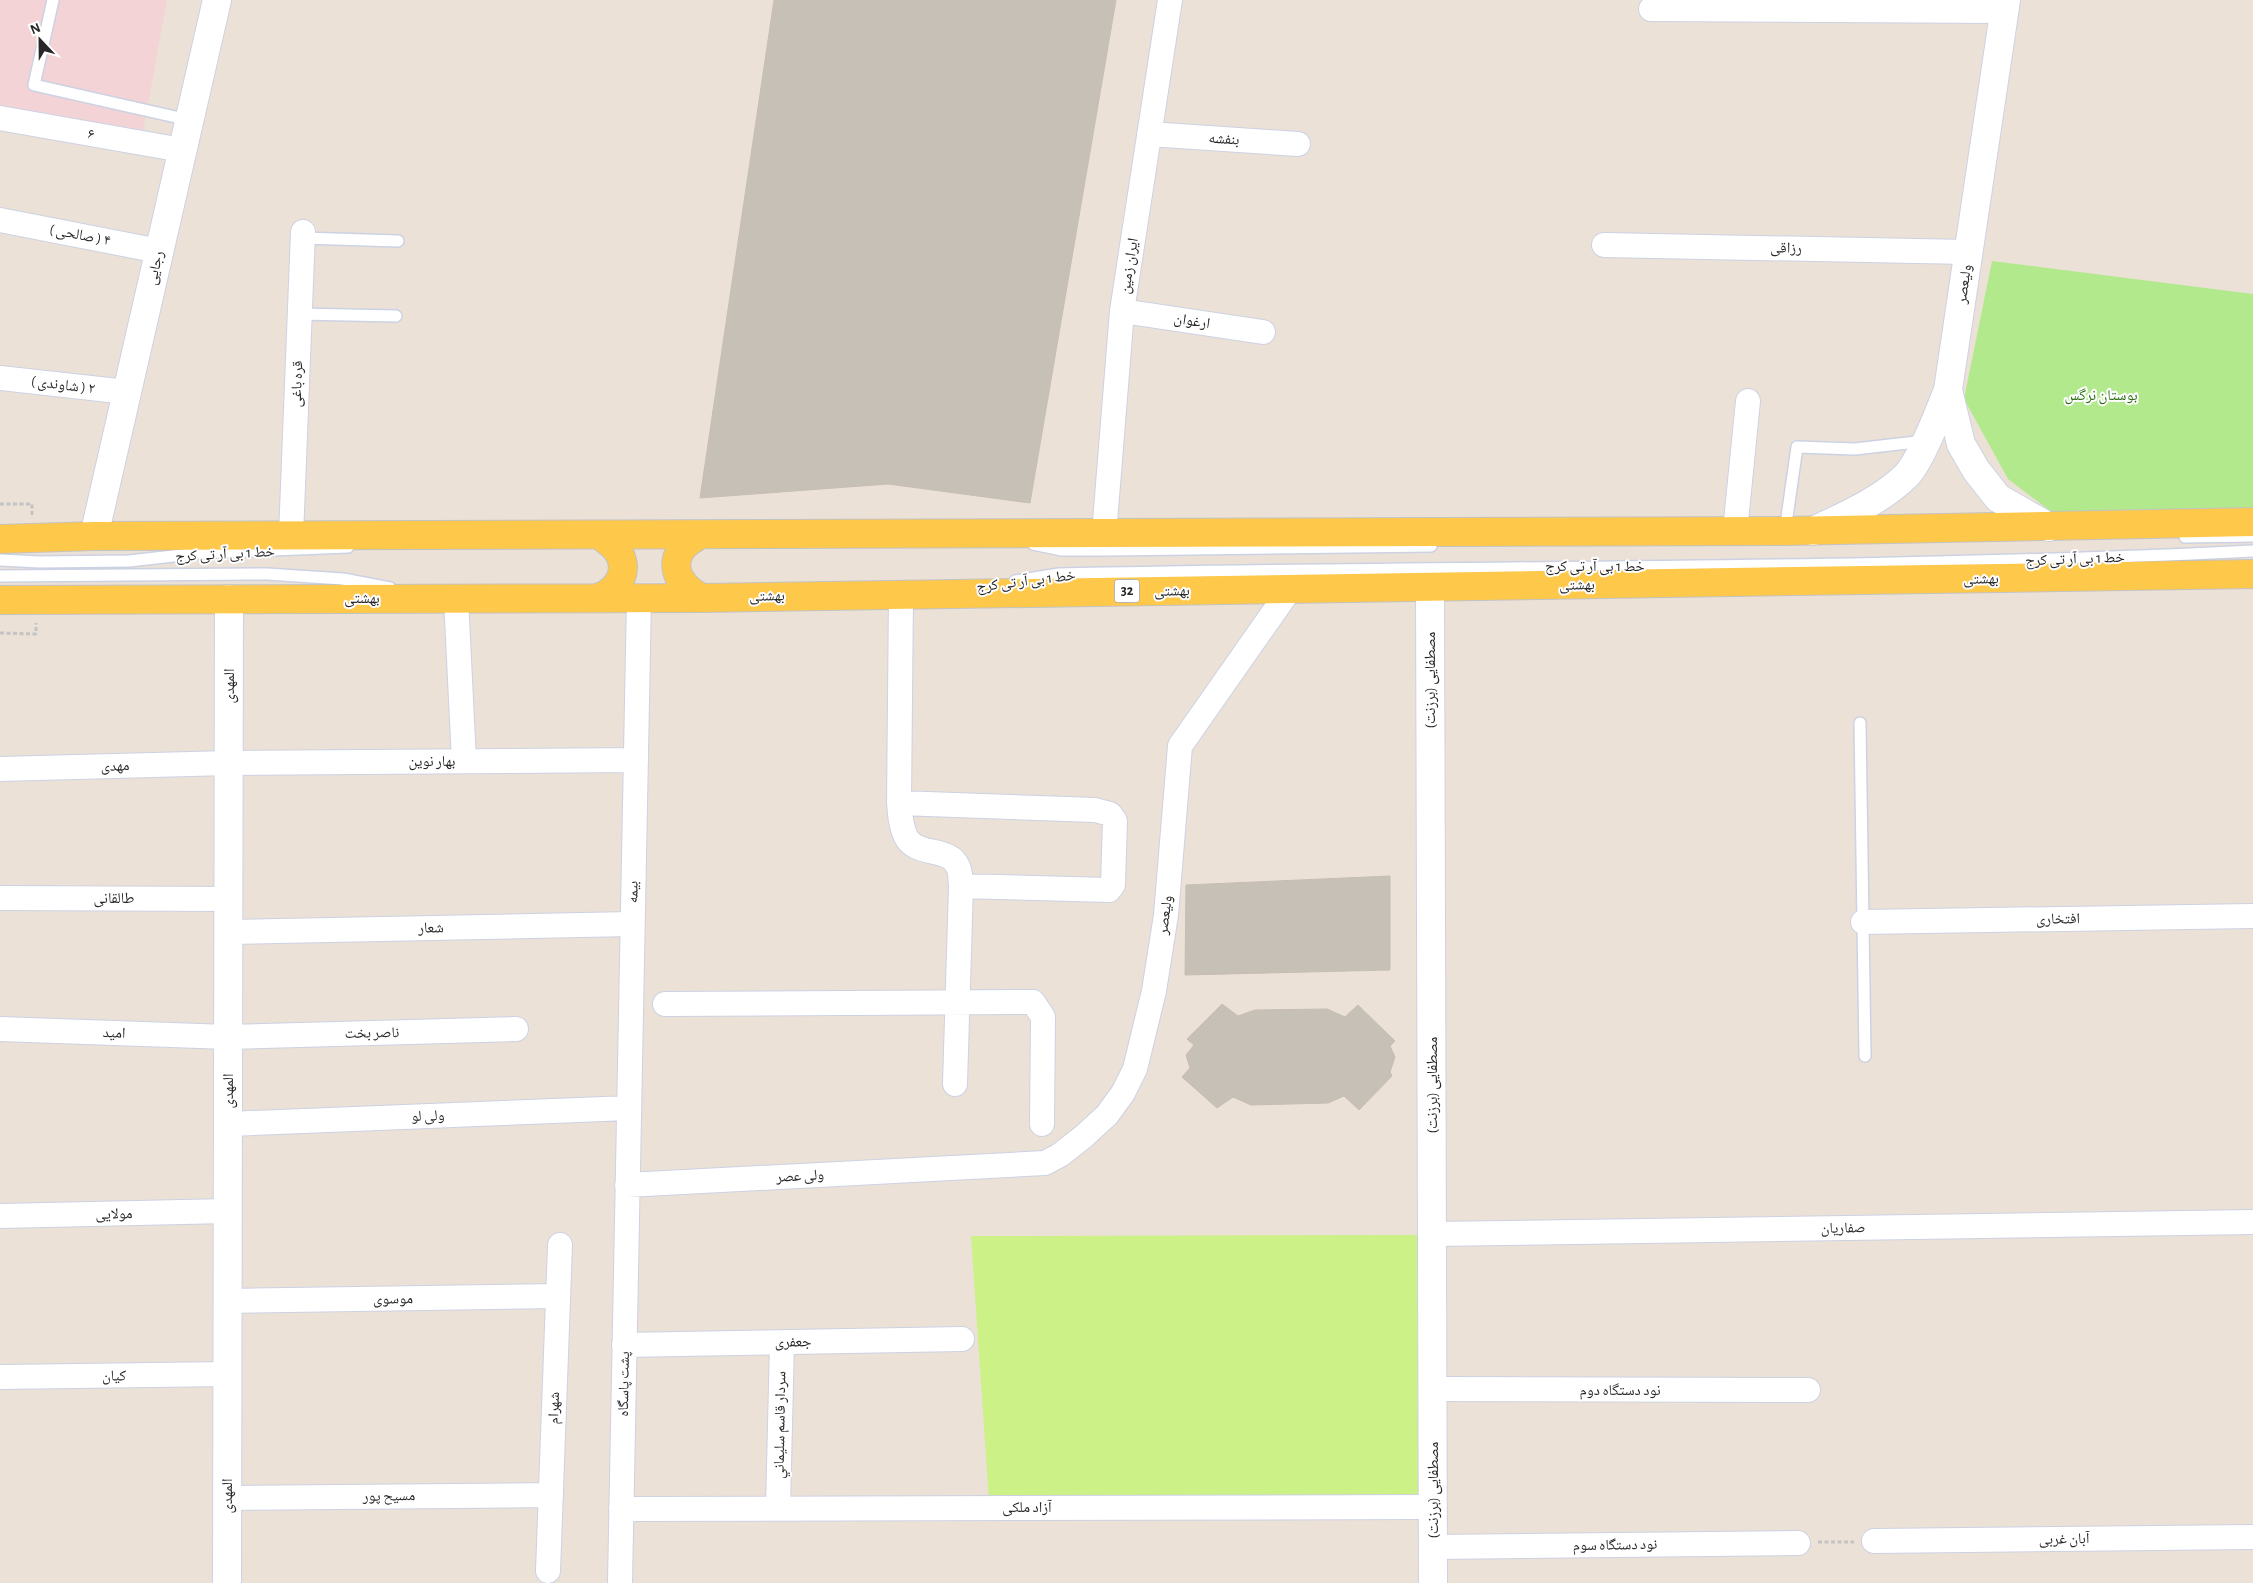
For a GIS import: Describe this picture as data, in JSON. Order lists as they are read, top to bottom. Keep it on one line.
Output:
{"streets":{"main road":["بهشتی","32"],"street":["۶","بنفشه","( صالحی ) ۴","رزاقی","ایران زمین","رجایی","ولیعصر","ارغوان","قره باغی","( شاوندی ) ۲","مصطفایی (برزنت)","المهدی","بهار نوین","مهدی","بیمه","طالقانی","افتخاری","شعار","امید","ناصر بخت","ولی لو","ولی عصر","مولایی","صفاریان","موسوی","جعفری","کیان","پشت پاسگاه","نود دستگاه دوم","شهرام","سردار قاسم سليماني","مسیح پور","آزاد ملکی","آبان غربی","نود دستگاه سوم"],"lane":["خط 1 بی آر تی کرج"]},"crossings":[["۶","رجایی"],["بنفشه","ایران زمین"],["( صالحی ) ۴","رجایی"],["رزاقی","ولیعصر"],["ایران زمین","ارغوان"],["رجایی","( شاوندی ) ۲"],["ولیعصر","بهشتی"],["ولیعصر","ولی عصر"],["خط 1 بی آر تی کرج","بهشتی"],["بهشتی","مصطفایی (برزنت)"],["بهشتی","المهدی"],["بهشتی","بیمه"],["مصطفایی (برزنت)","صفاریان"],["مصطفایی (برزنت)","نود دستگاه دوم"],["مصطفایی (برزنت)","آزاد ملکی"],["مصطفایی (برزنت)","نود دستگاه سوم"],["المهدی","بهار نوین"],["المهدی","مهدی"],["المهدی","طالقانی"],["المهدی","شعار"],["المهدی","امید"],["المهدی","ناصر بخت"],["المهدی","ولی لو"],["المهدی","مولایی"],["المهدی","موسوی"],["المهدی","کیان"],["المهدی","مسیح پور"],["بهار نوین","مهدی"],["بهار نوین","بیمه"],["بیمه","شعار"],["بیمه","ولی لو"],["بیمه","ولی عصر"],["بیمه","پشت پاسگاه"],["امید","ناصر بخت"],["ولی عصر","پشت پاسگاه"],["موسوی","شهرام"],["جعفری","پشت پاسگاه"],["جعفری","سردار قاسم سليماني"],["پشت پاسگاه","آزاد ملکی"],["شهرام","مسیح پور"],["سردار قاسم سليماني","آزاد ملکی"]],"parks":["بوستان نرگس"],"north":"top"}
